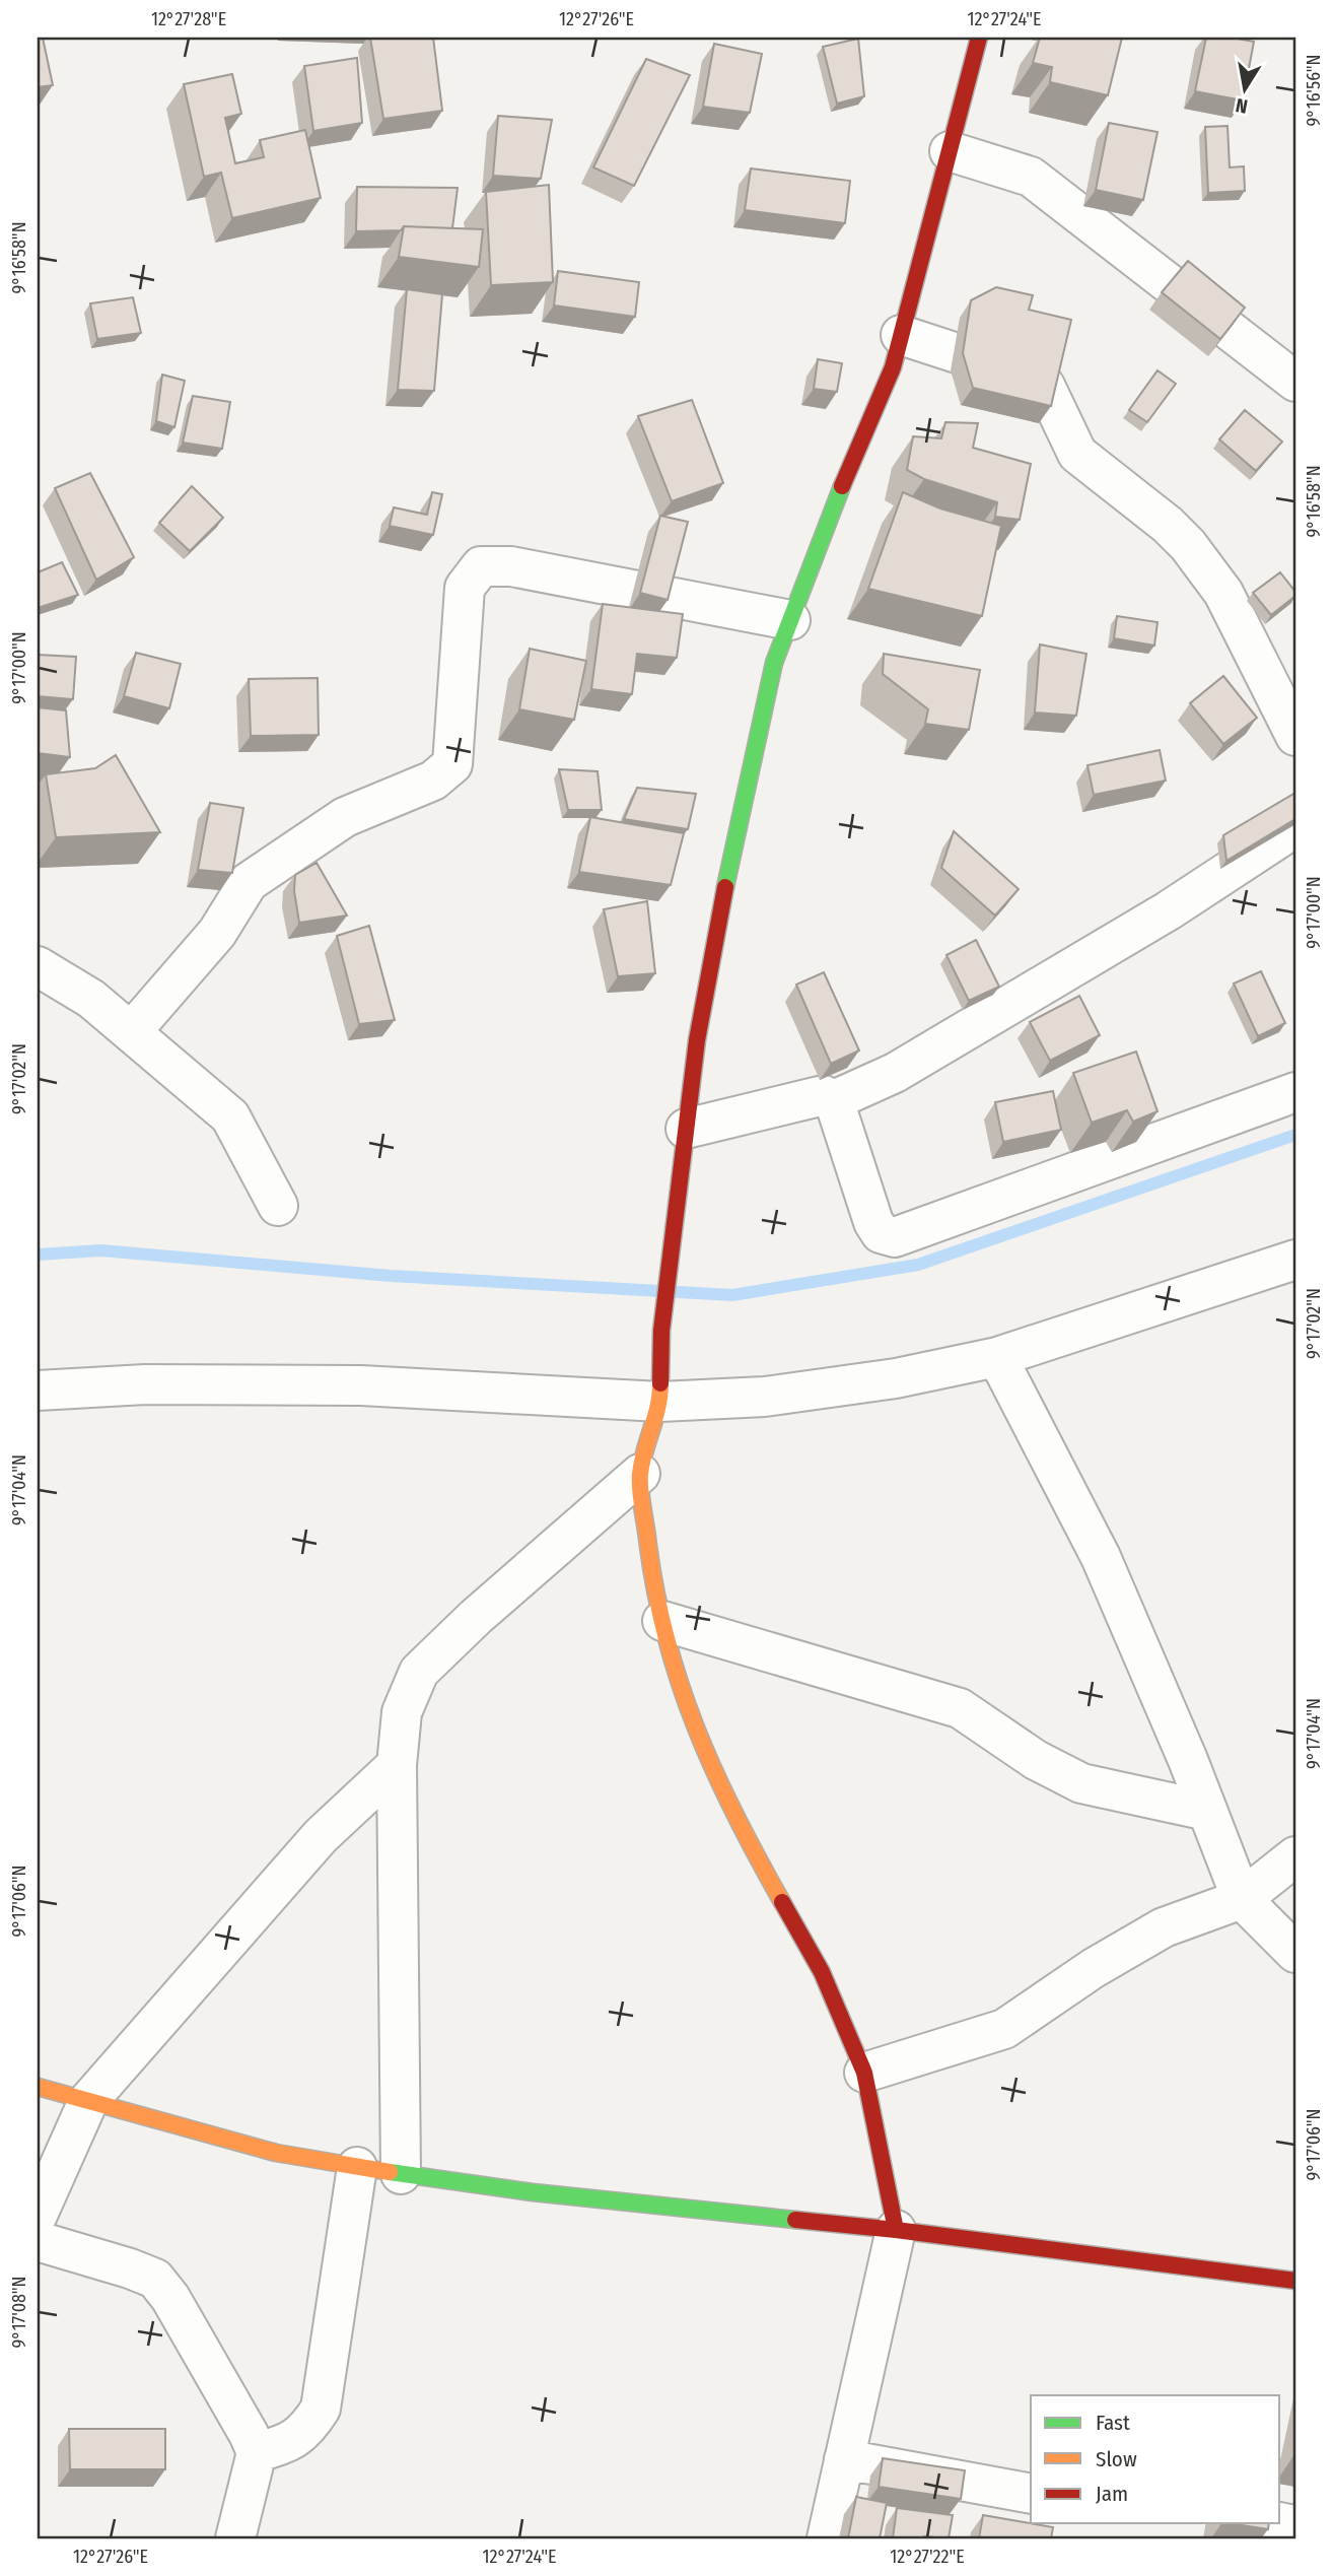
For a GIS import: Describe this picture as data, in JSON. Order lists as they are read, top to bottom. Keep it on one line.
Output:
{"legend":["Fast","Slow","Jam"],"north":"bottom","coordinates":["12°27'28\"E","12°27'26\"E","12°27'24\"E","9°16'56\"N","9°16'58\"N","9°17'00\"N","9°17'02\"N","9°17'04\"N","9°17'06\"N","9°17'08\"N","12°27'22\"E"]}
